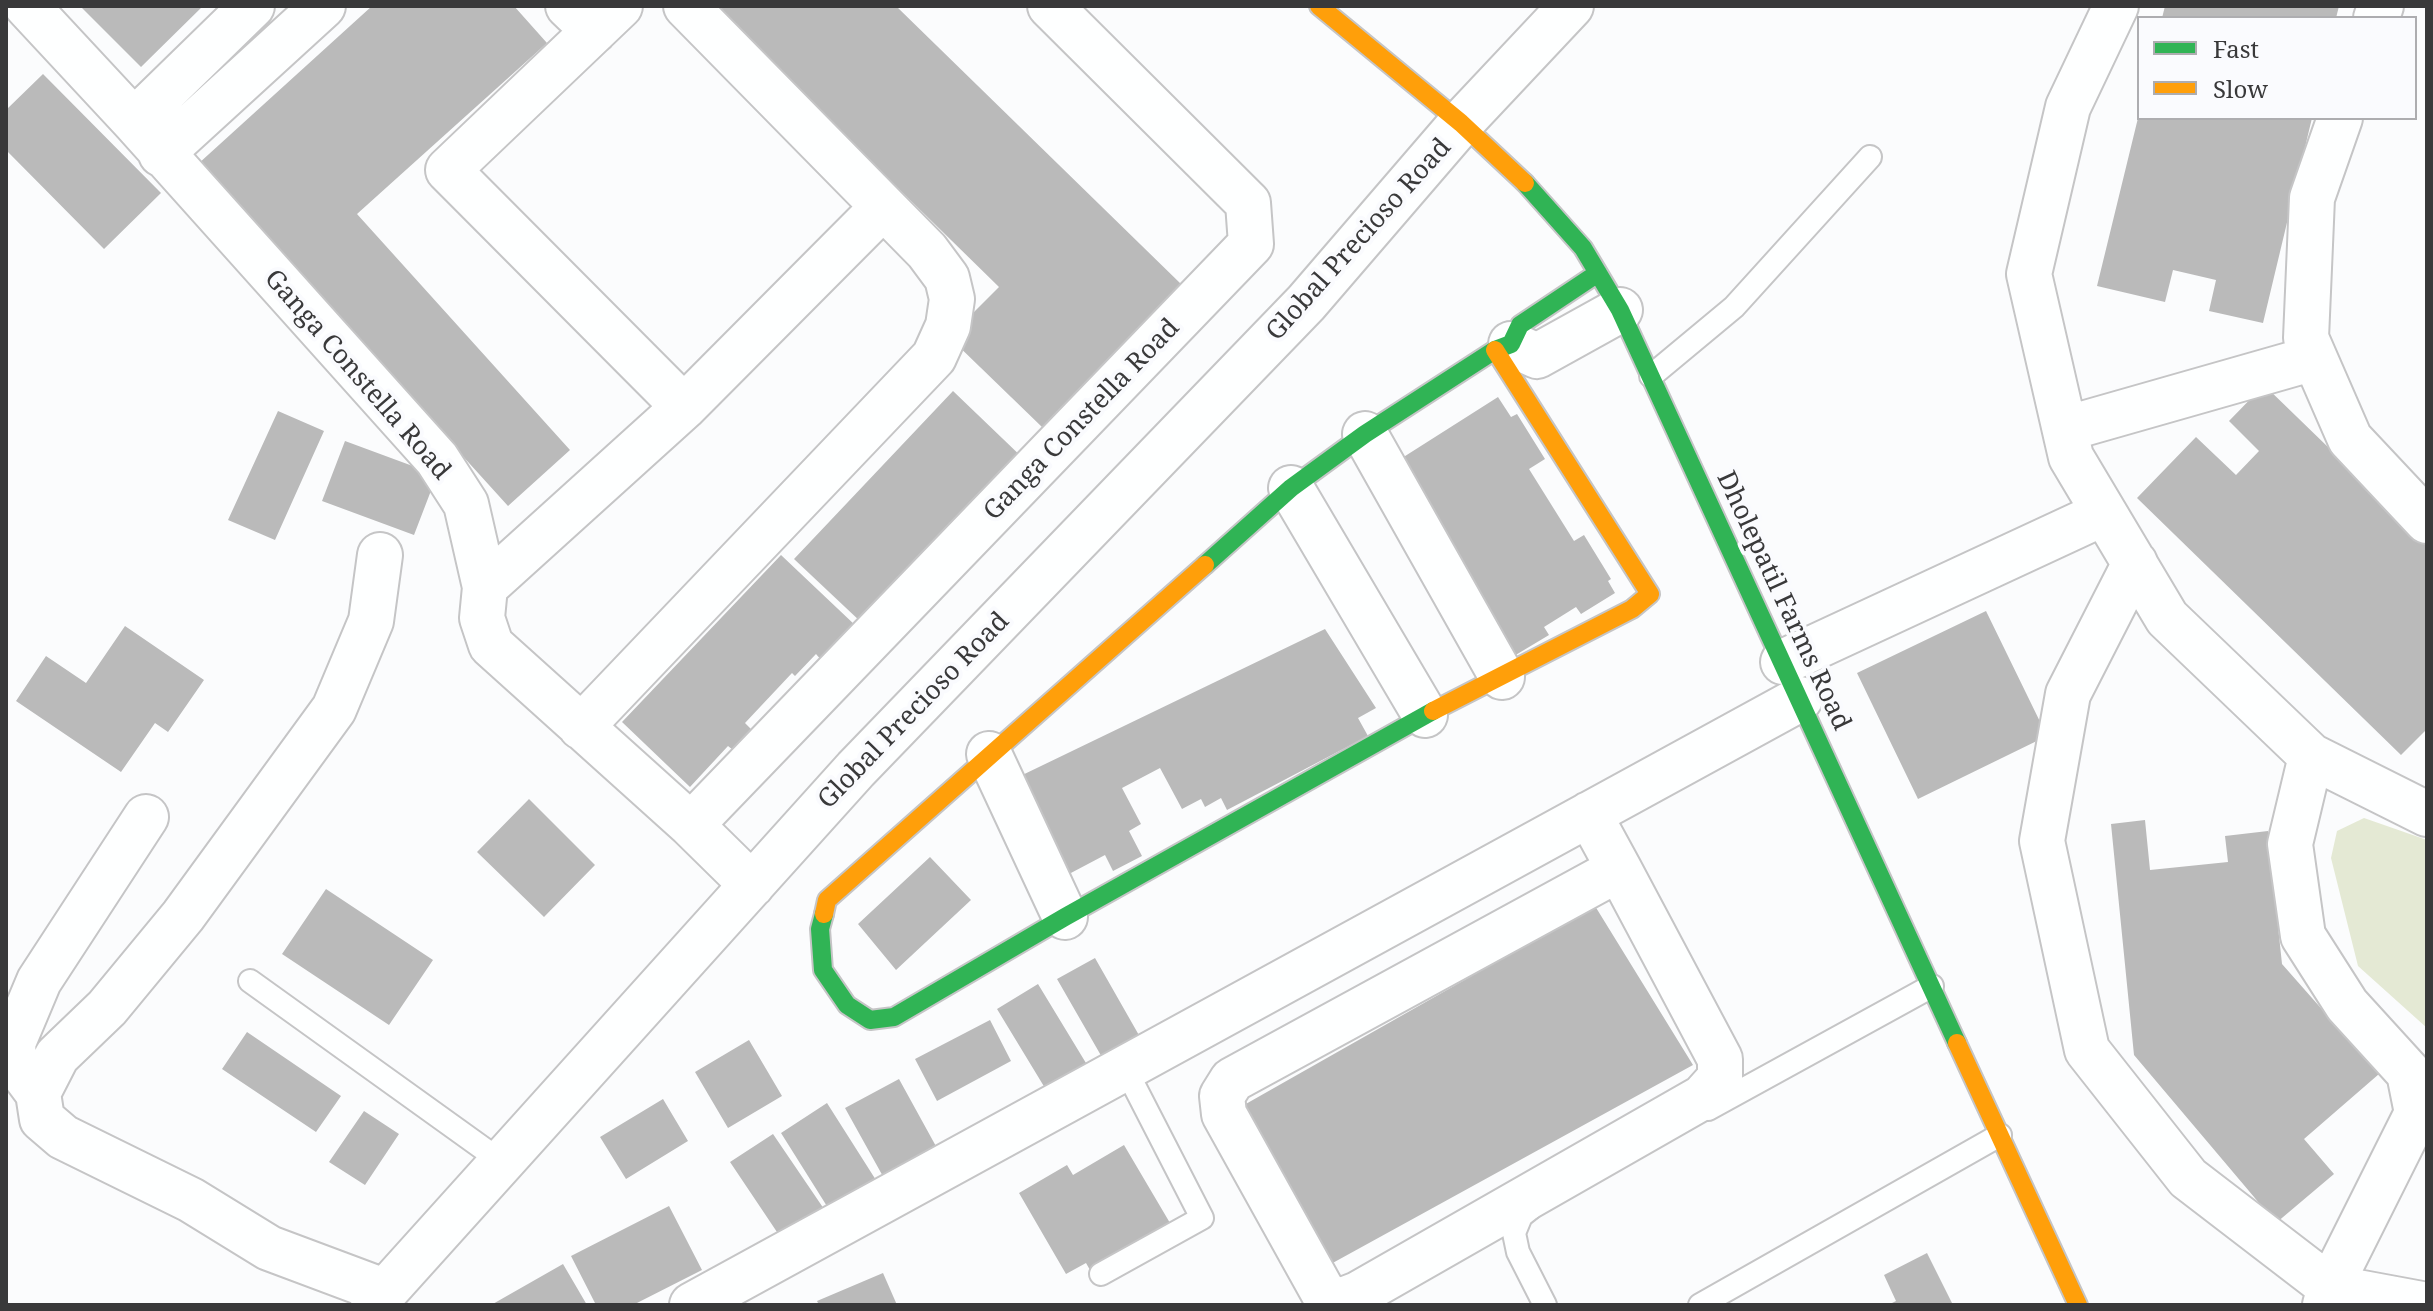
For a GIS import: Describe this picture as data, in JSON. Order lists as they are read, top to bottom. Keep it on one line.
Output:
{"streets":{"street":["Global Precioso Road","Ganga Constella Road","Dholepatil Farms Road"]},"crossings":[["Global Precioso Road","Ganga Constella Road"],["Global Precioso Road","Dholepatil Farms Road"]],"legend":["Fast","Slow"]}
